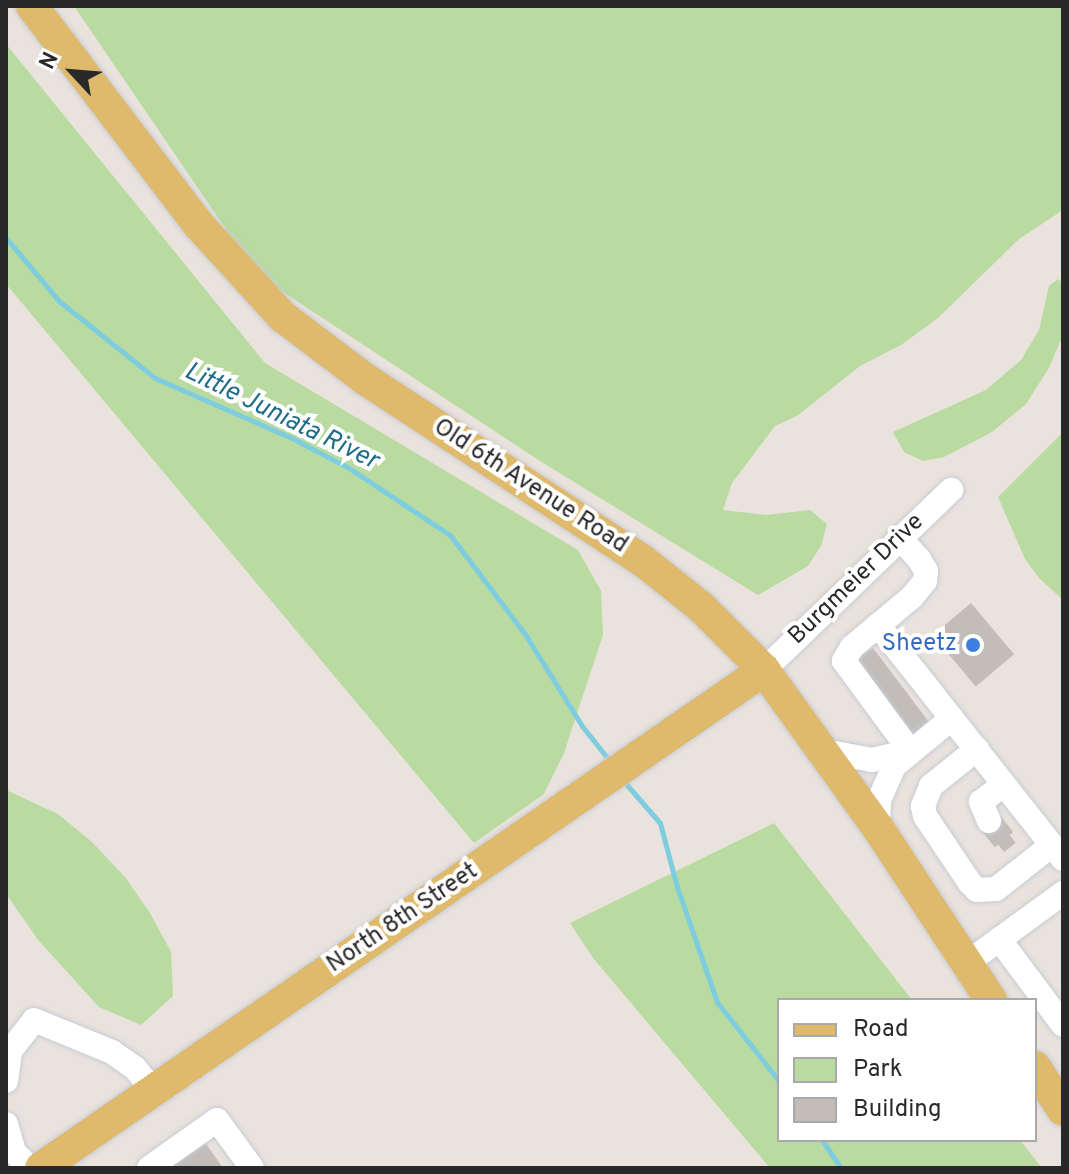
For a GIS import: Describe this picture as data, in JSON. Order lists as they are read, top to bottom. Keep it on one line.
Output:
{"streets":{"main road":["Old 6th Avenue Road","North 8th Street"],"street":["Burgmeier Drive"]},"crossings":[["Old 6th Avenue Road","Burgmeier Drive"],["Old 6th Avenue Road","North 8th Street"],["Burgmeier Drive","North 8th Street"]],"water":["Little Juniata River"],"places":["Sheetz"],"legend":["Road","Park","Building"],"north":"top left"}
